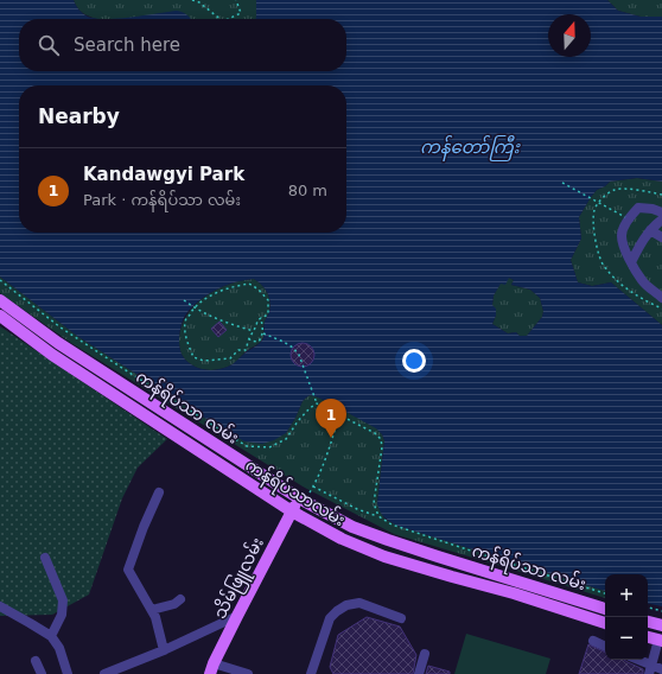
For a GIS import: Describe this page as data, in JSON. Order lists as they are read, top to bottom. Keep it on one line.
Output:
{"streets":{"main road":["ကန်ရိပ်သာ လမ်း","ကန်ရိပ်သာလမ်း","သိမ်ဖြူလမ်း"]},"crossings":[["ကန်ရိပ်သာ လမ်း","သိမ်ဖြူလမ်း"],["ကန်ရိပ်သာလမ်း","သိမ်ဖြူလမ်း"]],"water":["ကန်တော်ကြီး"],"north":"top","page":{"search":"Search here","heading":"Nearby","list":[{"mark":"1","name":"Kandawgyi Park","note":"Park · ကန်ရိပ်သာ လမ်း","value":"80 m"}],"pins":"1","map_buttons":["+","−"]}}
